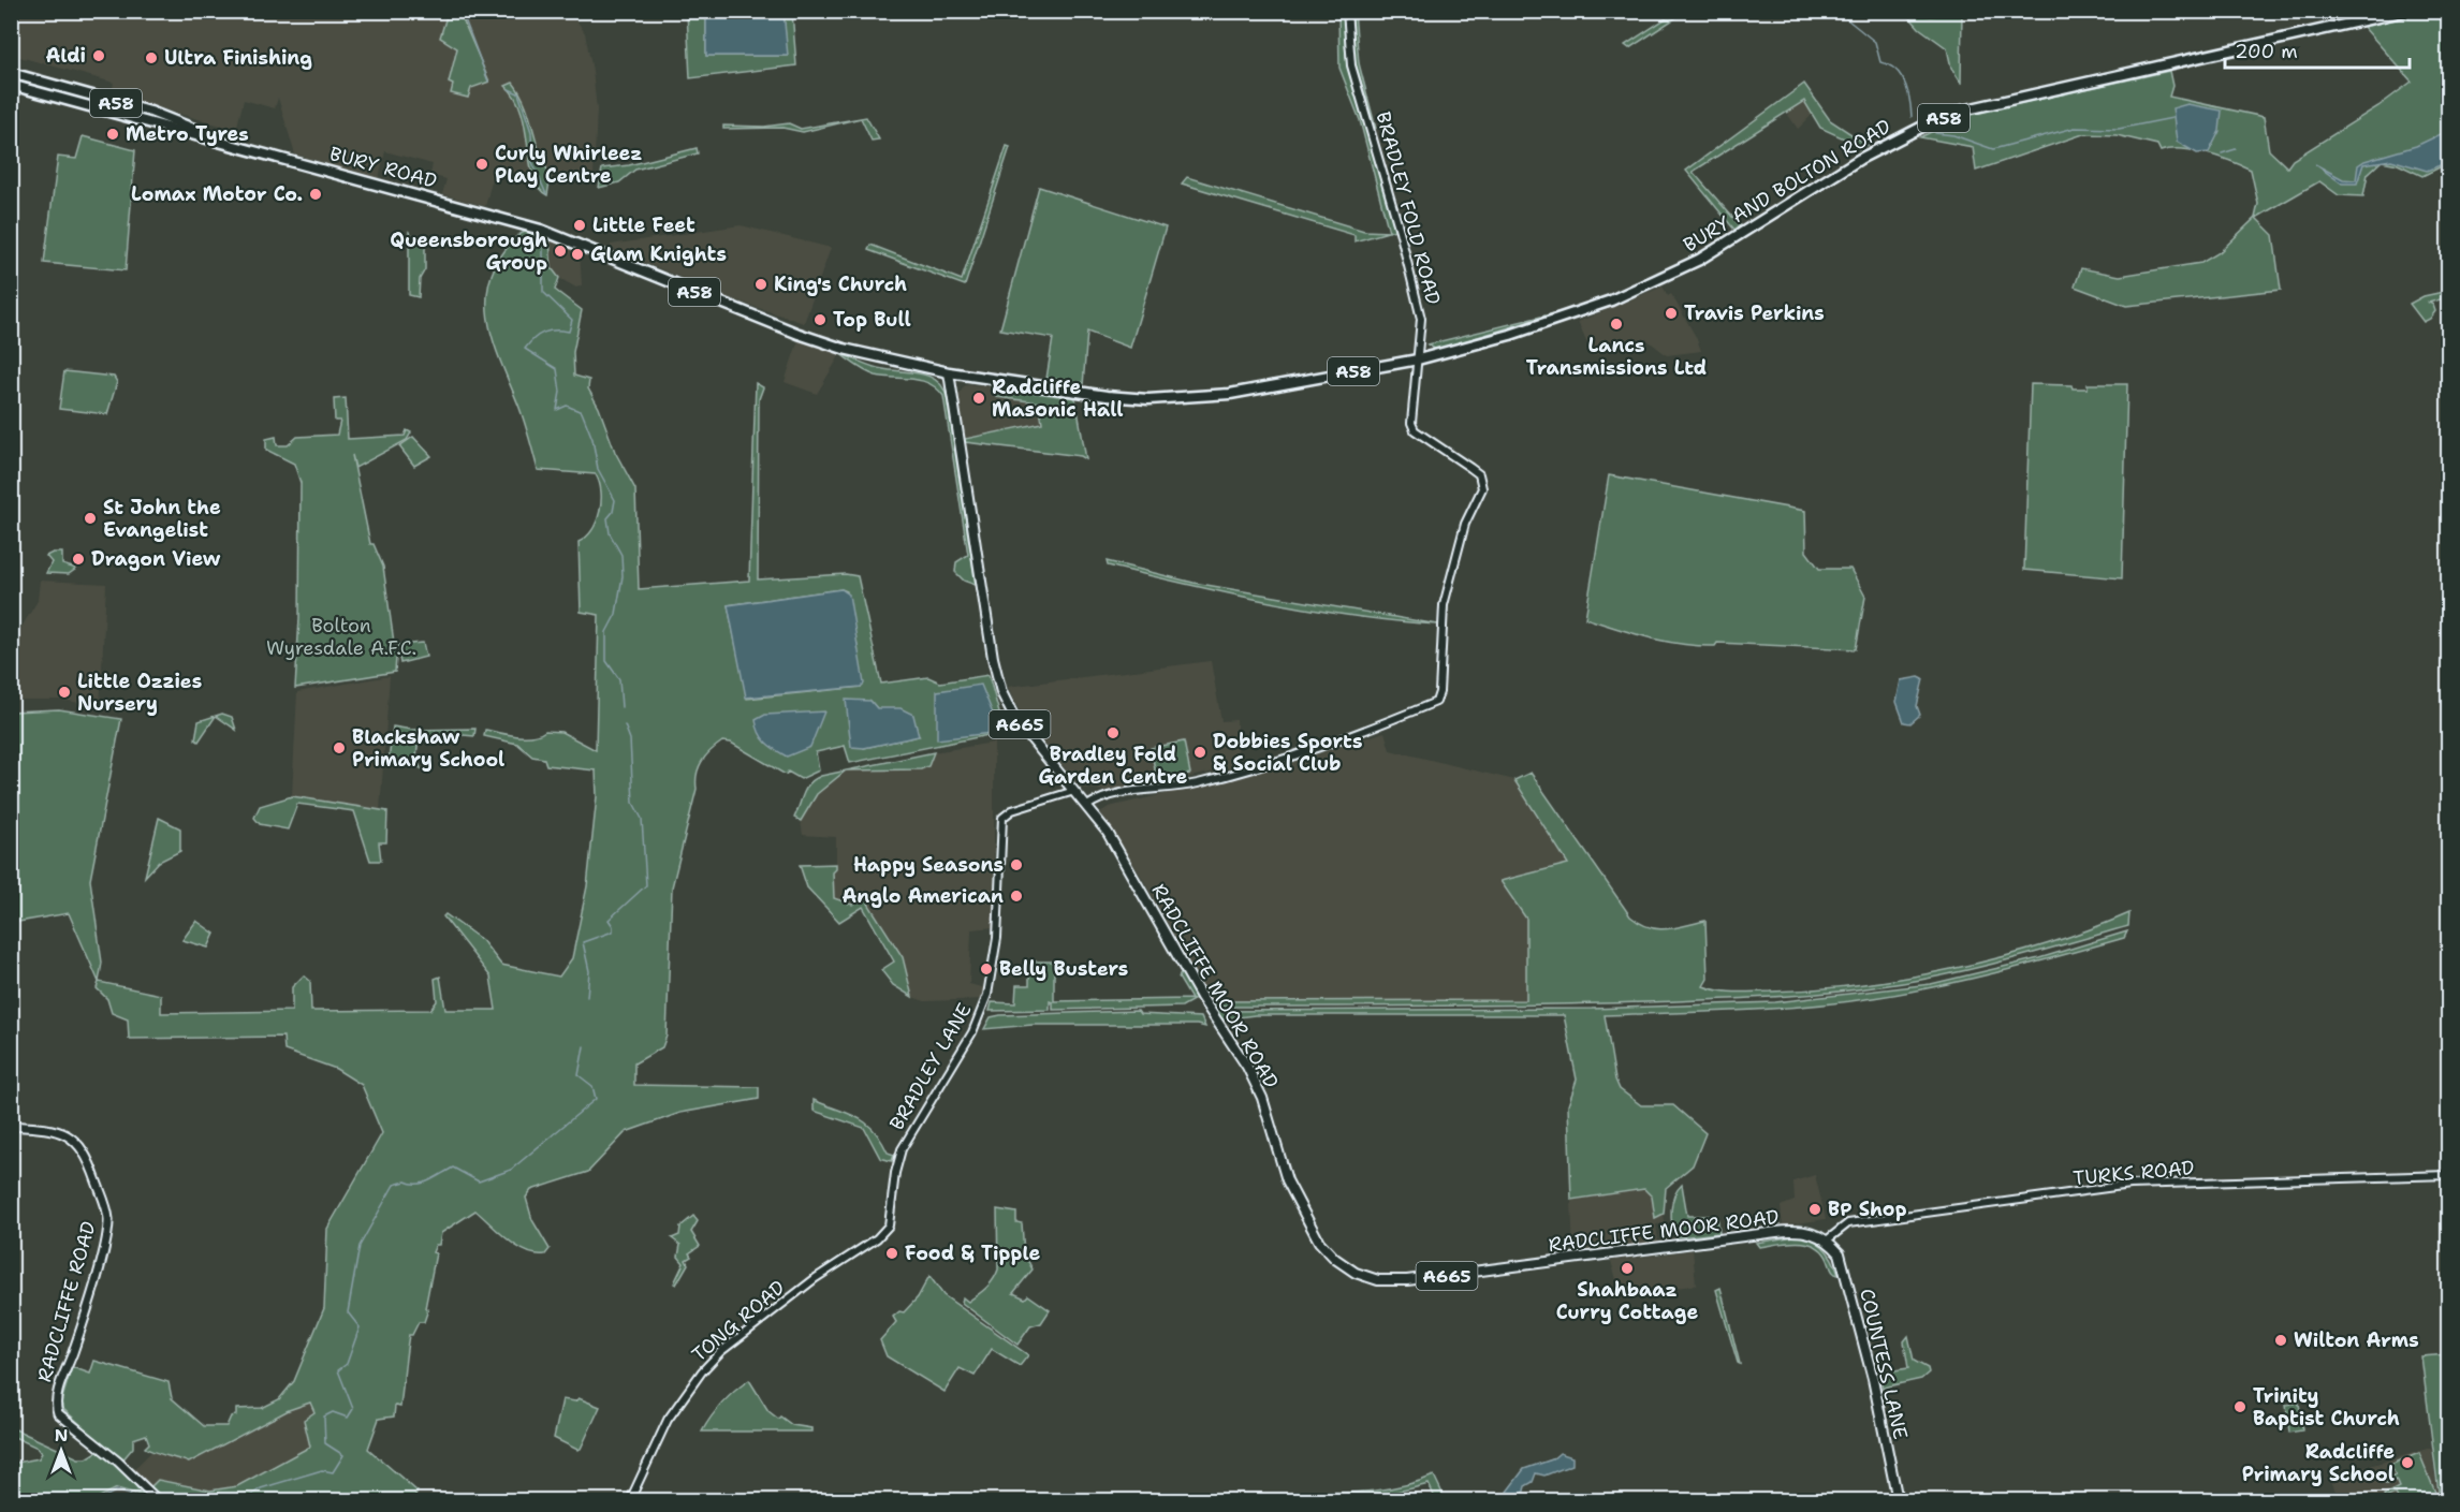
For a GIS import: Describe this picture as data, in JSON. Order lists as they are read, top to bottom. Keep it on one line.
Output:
{"streets":{"highway":["A58","BURY ROAD","BURY AND BOLTON ROAD"],"main road":["A665","RADCLIFFE MOOR ROAD","RADCLIFFE ROAD","COUNTESS LANE"],"street":["BRADLEY FOLD ROAD","BRADLEY LANE","TURKS ROAD","TONG ROAD"]},"crossings":[["A58","BURY ROAD"],["A58","BURY AND BOLTON ROAD"],["A58","BRADLEY FOLD ROAD"],["A58","RADCLIFFE MOOR ROAD"],["BURY ROAD","RADCLIFFE MOOR ROAD"],["BURY AND BOLTON ROAD","BRADLEY FOLD ROAD"],["BRADLEY FOLD ROAD","RADCLIFFE MOOR ROAD"],["RADCLIFFE MOOR ROAD","BRADLEY LANE"],["RADCLIFFE MOOR ROAD","TURKS ROAD"],["RADCLIFFE MOOR ROAD","COUNTESS LANE"],["BRADLEY LANE","TONG ROAD"],["TURKS ROAD","COUNTESS LANE"]],"parks":["Bolton Wyresdale A.F.C."],"places":["Aldi","Ultra Finishing","Metro Tyres","Curly Whirleez Play Centre","Lomax Motor Co.","Little Feet","Queensborough Group","Glam Knights","King's Church","Travis Perkins","Top Bull","Lancs Transmissions Ltd","Radcliffe Masonic Hall","St John the Evangelist","Dragon View","Little Ozzies Nursery","Bradley Fold Garden Centre","Blackshaw Primary School","Dobbies Sports & Social Club","Happy Seasons","Anglo American","Belly Busters","BP Shop","Food & Tipple","Shahbaaz Curry Cottage","Wilton Arms","Trinity Baptist Church","Radcliffe Primary School"],"scale_bar":"200 m","north":"top"}
